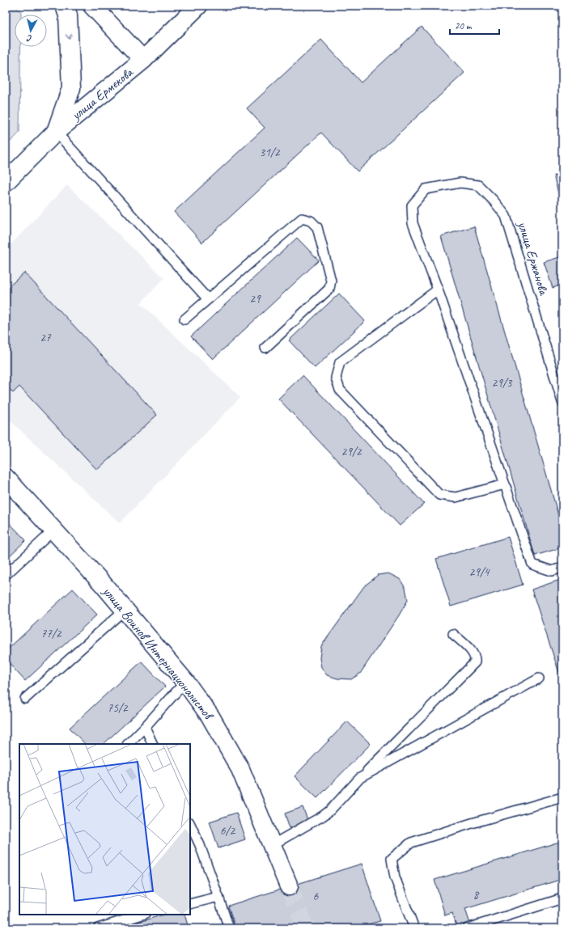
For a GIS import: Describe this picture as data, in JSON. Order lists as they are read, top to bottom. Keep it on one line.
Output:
{"streets":{"main road":["улица Ермекова","улица Воинов Интернационалистов"],"lane":["улица Ержанова"]},"house_numbers":["31/2","29","27","29/3","29/2","29/4","77/2","75/2","6/2","8","6"],"scale_bar":"20 m","north":"bottom"}
